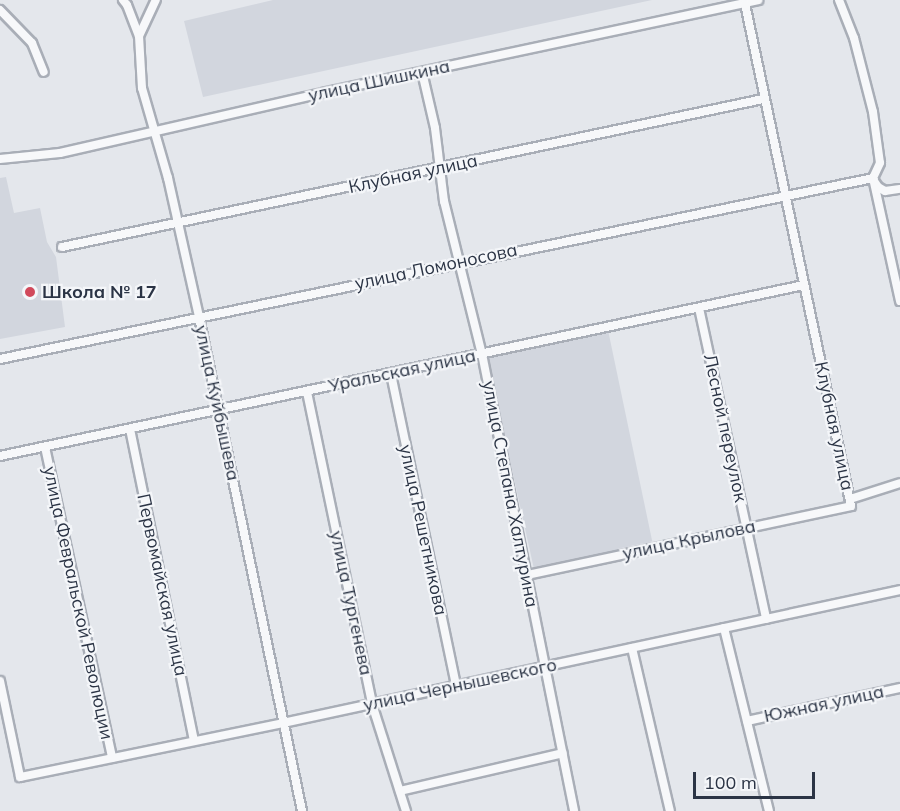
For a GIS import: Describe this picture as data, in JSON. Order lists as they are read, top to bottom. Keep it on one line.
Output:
{"streets":{"street":["улица Шишкина","Клубная улица","улица Ломоносова","Уральская улица","улица Куйбышева","Лесной переулок","улица Степана Халтурина","улица Решетникова","улица Крылова","Первомайская улица","улица Февральской Революции","улица Тургенева","улица Чернышевского","Южная улица"]},"crossings":[["улица Шишкина","Клубная улица"],["улица Шишкина","улица Куйбышева"],["улица Шишкина","улица Степана Халтурина"],["Клубная улица","улица Ломоносова"],["Клубная улица","Уральская улица"],["Клубная улица","улица Куйбышева"],["Клубная улица","улица Степана Халтурина"],["Клубная улица","улица Крылова"],["улица Ломоносова","улица Куйбышева"],["улица Ломоносова","улица Степана Халтурина"],["Уральская улица","улица Куйбышева"],["Уральская улица","Лесной переулок"],["Уральская улица","улица Степана Халтурина"],["Уральская улица","улица Решетникова"],["Уральская улица","Первомайская улица"],["Уральская улица","улица Февральской Революции"],["Уральская улица","улица Тургенева"],["улица Куйбышева","улица Чернышевского"],["Лесной переулок","улица Крылова"],["Лесной переулок","улица Чернышевского"],["улица Степана Халтурина","улица Крылова"],["улица Степана Халтурина","улица Чернышевского"],["улица Решетникова","улица Чернышевского"],["Первомайская улица","улица Чернышевского"],["улица Февральской Революции","улица Чернышевского"],["улица Тургенева","улица Чернышевского"],["улица Чернышевского","Южная улица"]],"places":["Школа № 17"],"scale_bar":"100 m"}
